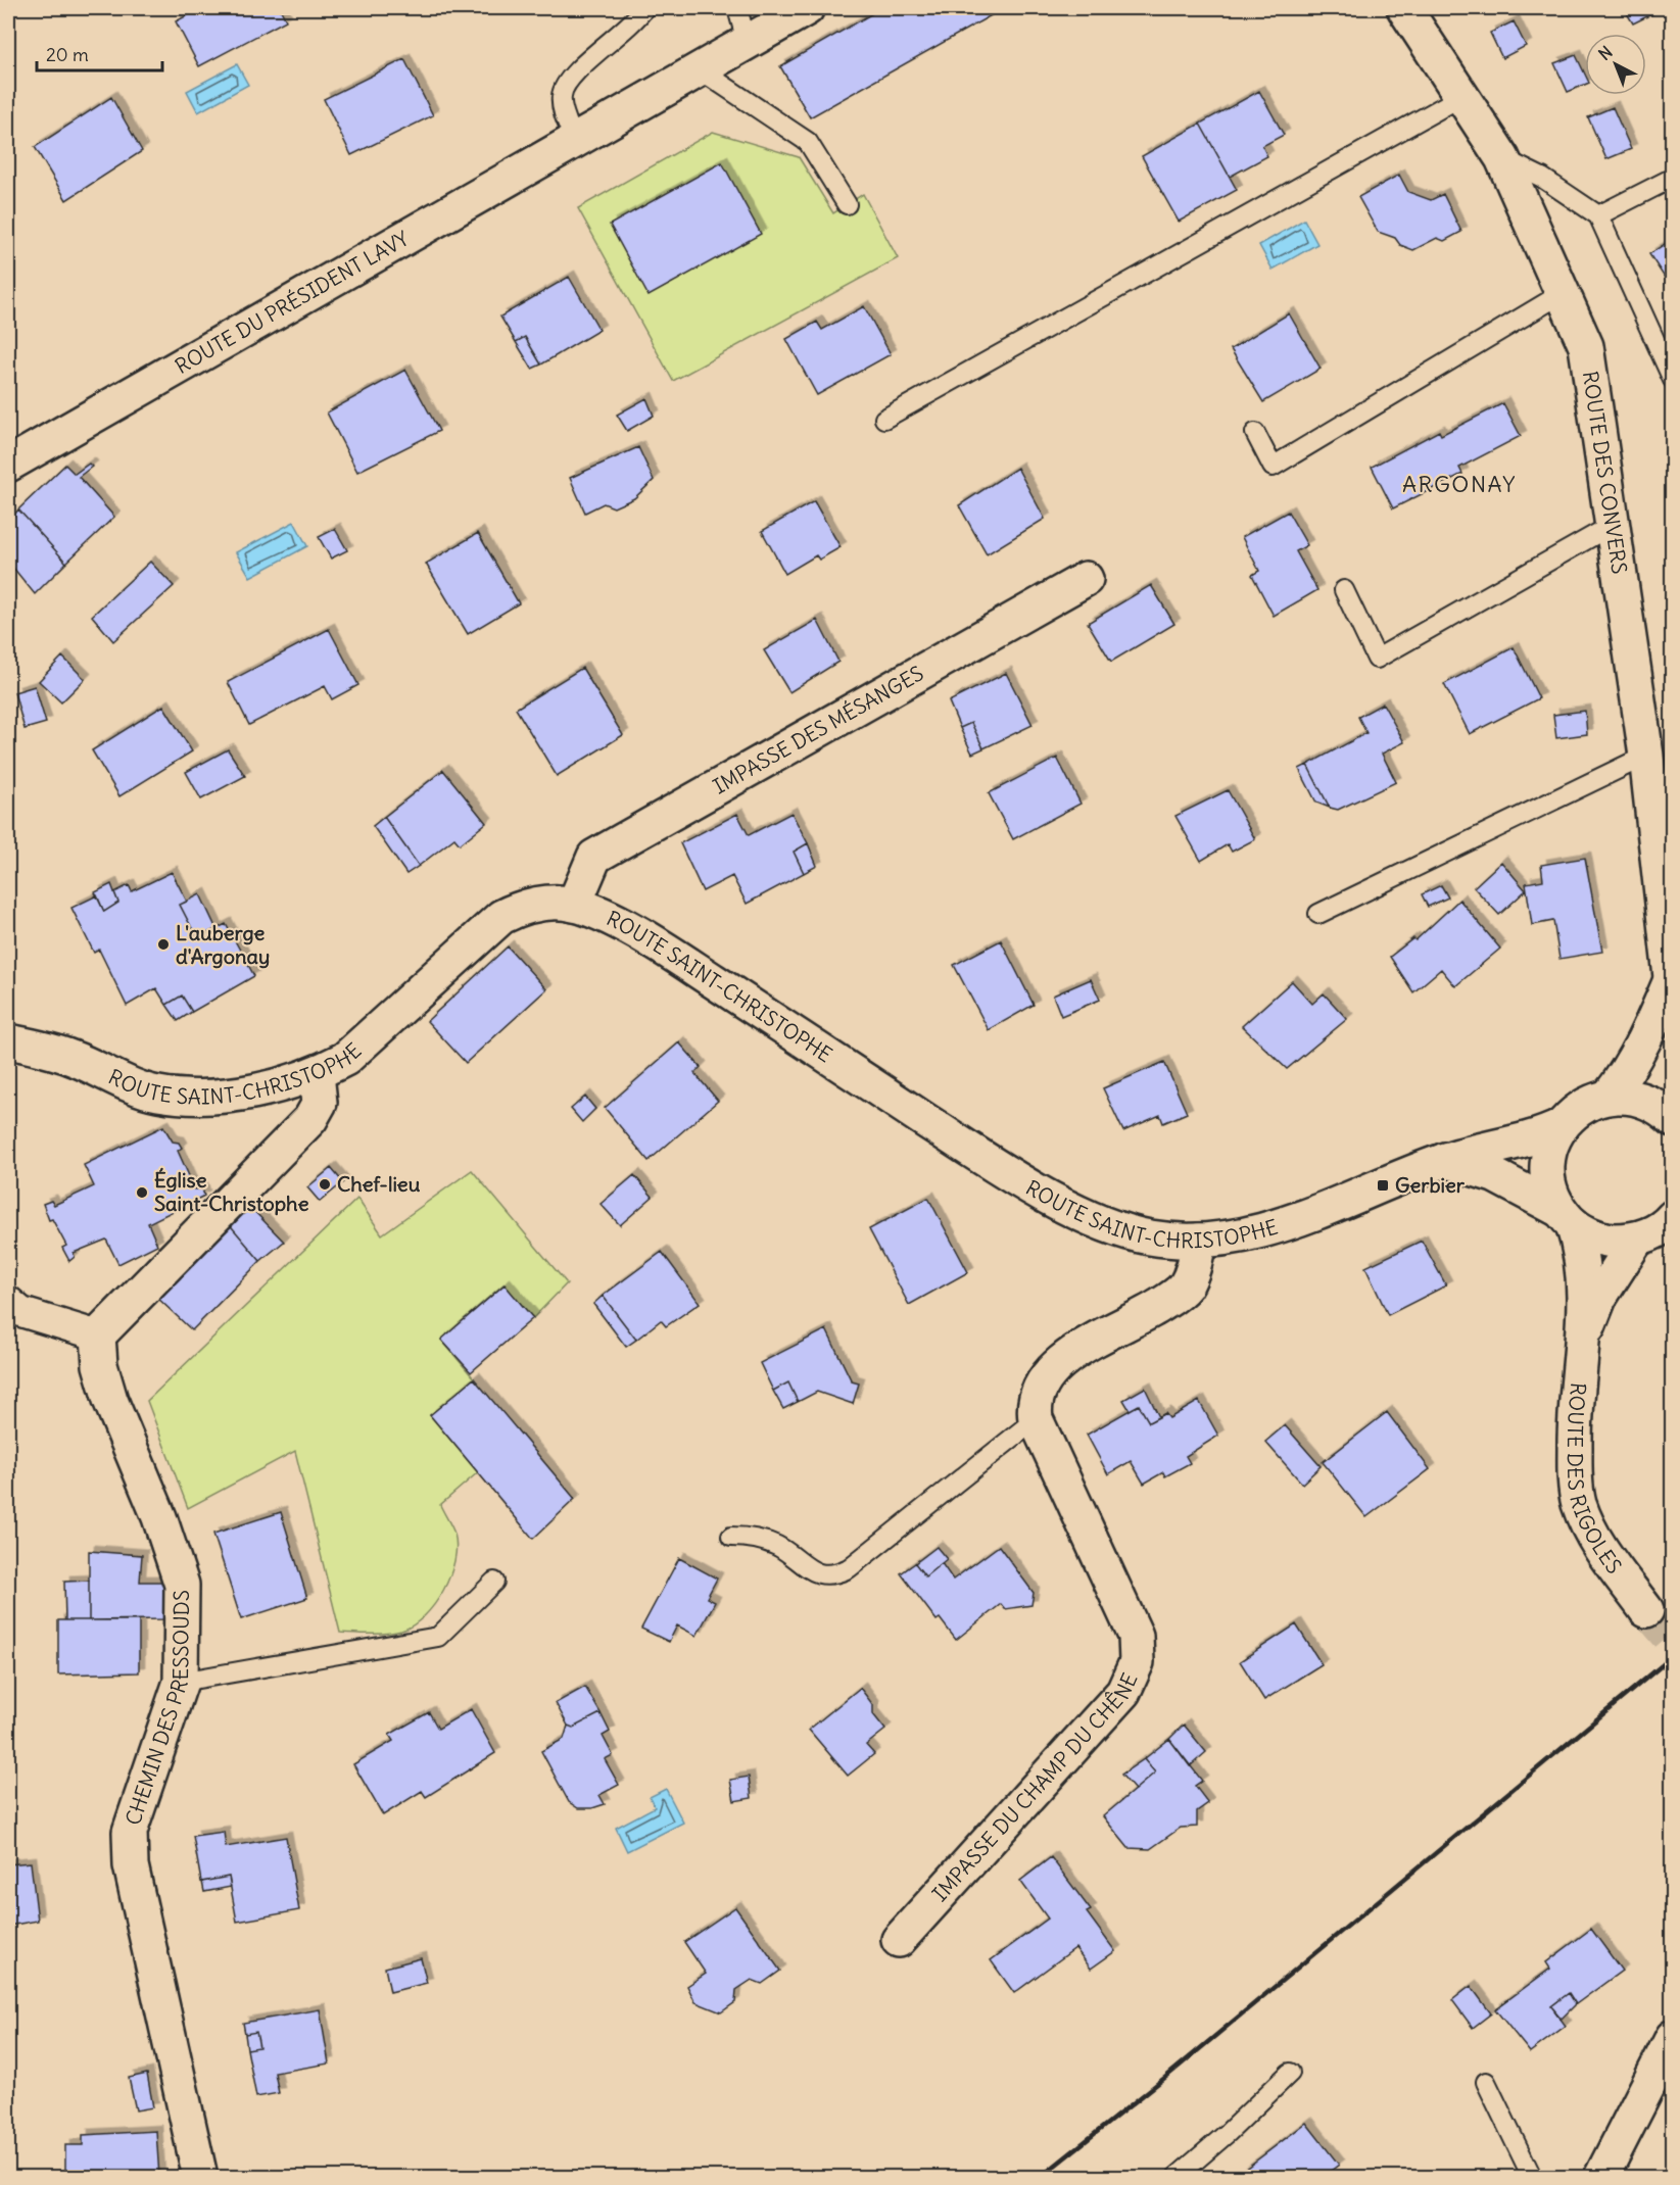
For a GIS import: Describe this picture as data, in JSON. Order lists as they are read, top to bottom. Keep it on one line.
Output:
{"streets":{"street":["ROUTE DU PRÉSIDENT LAVY","ROUTE DES CONVERS","IMPASSE DES MÉSANGES","ROUTE SAINT-CHRISTOPHE","ROUTE DES RIGOLES","CHEMIN DES PRESSOUDS","IMPASSE DU CHAMP DU CHÊNE"]},"crossings":[["IMPASSE DES MÉSANGES","ROUTE SAINT-CHRISTOPHE"],["ROUTE SAINT-CHRISTOPHE","ROUTE DES RIGOLES"],["ROUTE SAINT-CHRISTOPHE","IMPASSE DU CHAMP DU CHÊNE"]],"districts":["ARGONAY"],"places":{"other":["L'auberge d'Argonay","Chef-lieu","Église Saint-Christophe"],"transit":["Gerbier"]},"scale_bar":"20 m","north":"top left"}
